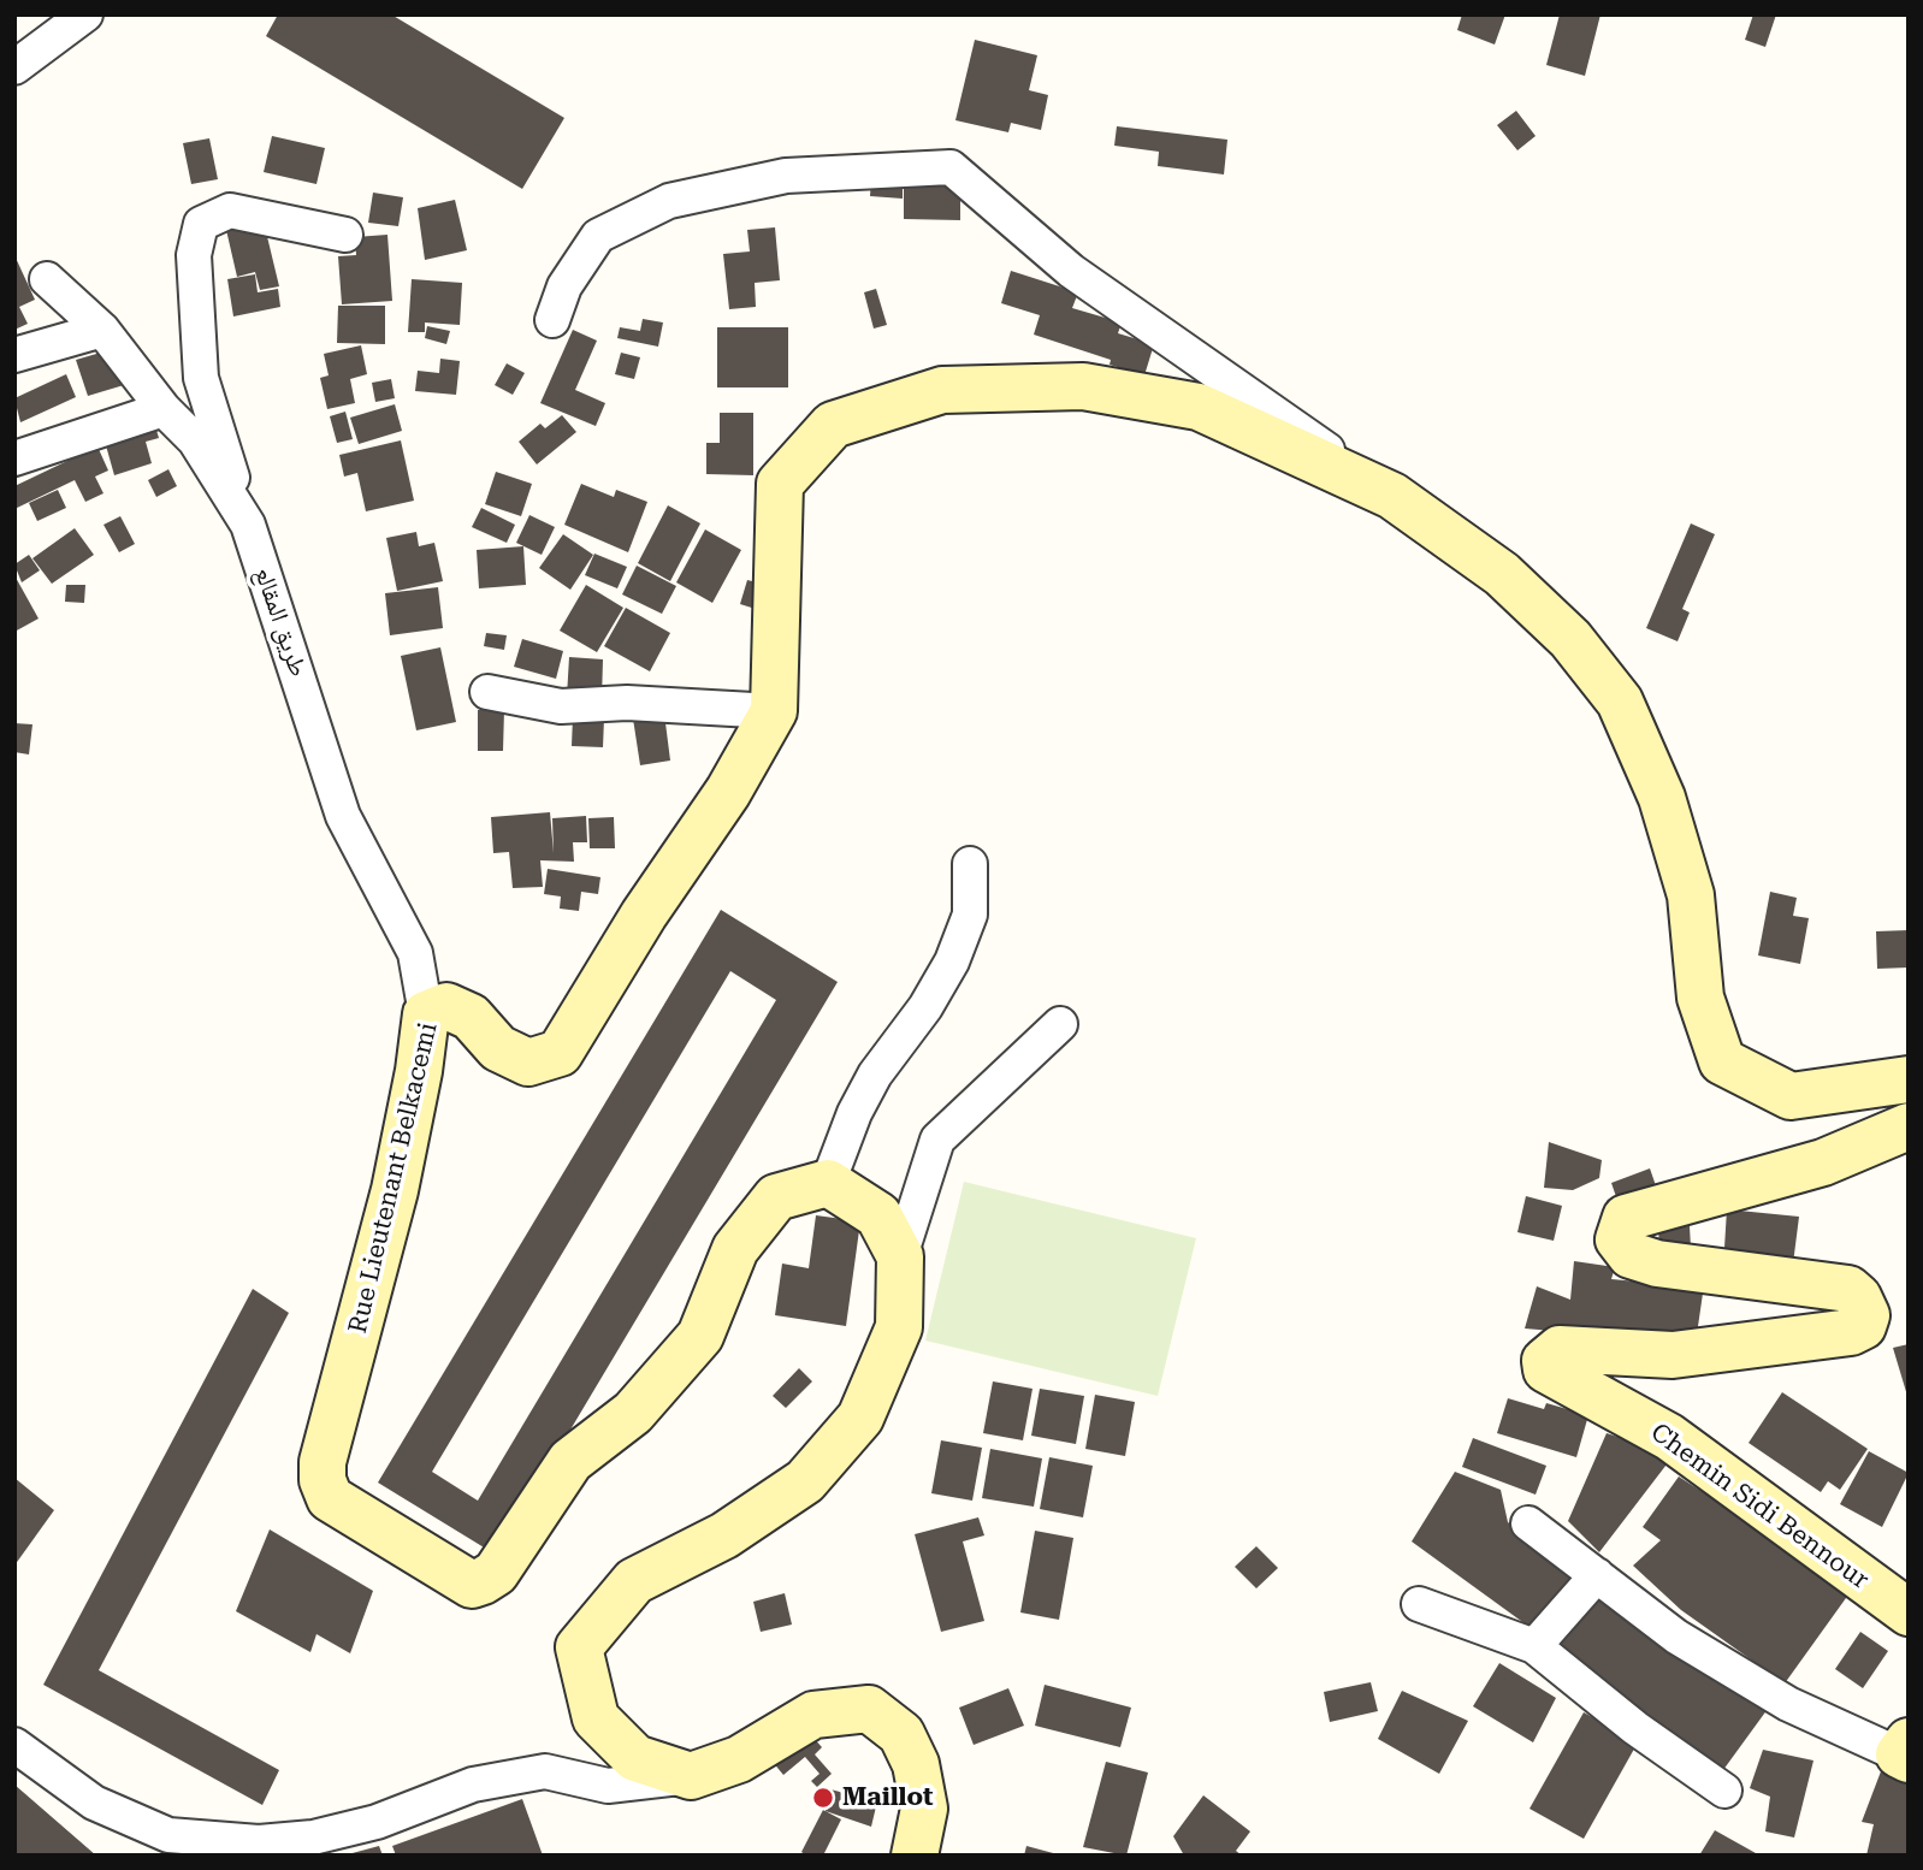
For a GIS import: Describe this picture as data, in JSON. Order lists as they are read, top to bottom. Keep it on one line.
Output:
{"streets":{"street":["طريق المقالع","Rue Lieutenant Belkacemi","Chemin Sidi Bennour"]},"crossings":[["طريق المقالع","Rue Lieutenant Belkacemi"]],"places":["Maillot"]}
